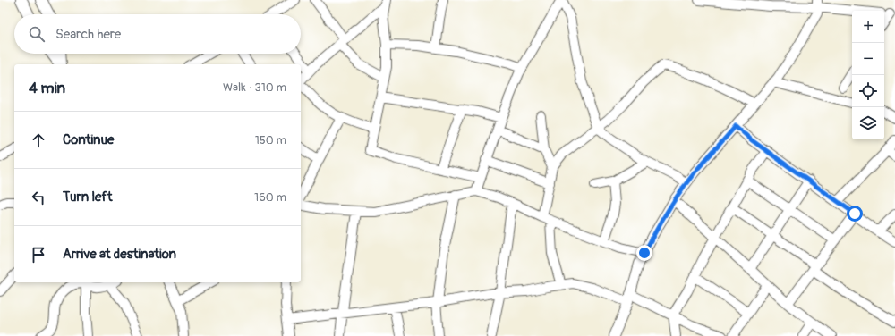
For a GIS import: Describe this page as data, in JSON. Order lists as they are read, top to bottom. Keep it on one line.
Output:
{"page":{"map_buttons":["+","−"],"search":"Search here","heading":["4 min","Walk · 310 m"],"list":[["Continue","150 m"],["Turn left","160 m"],"Arrive at destination"]}}
